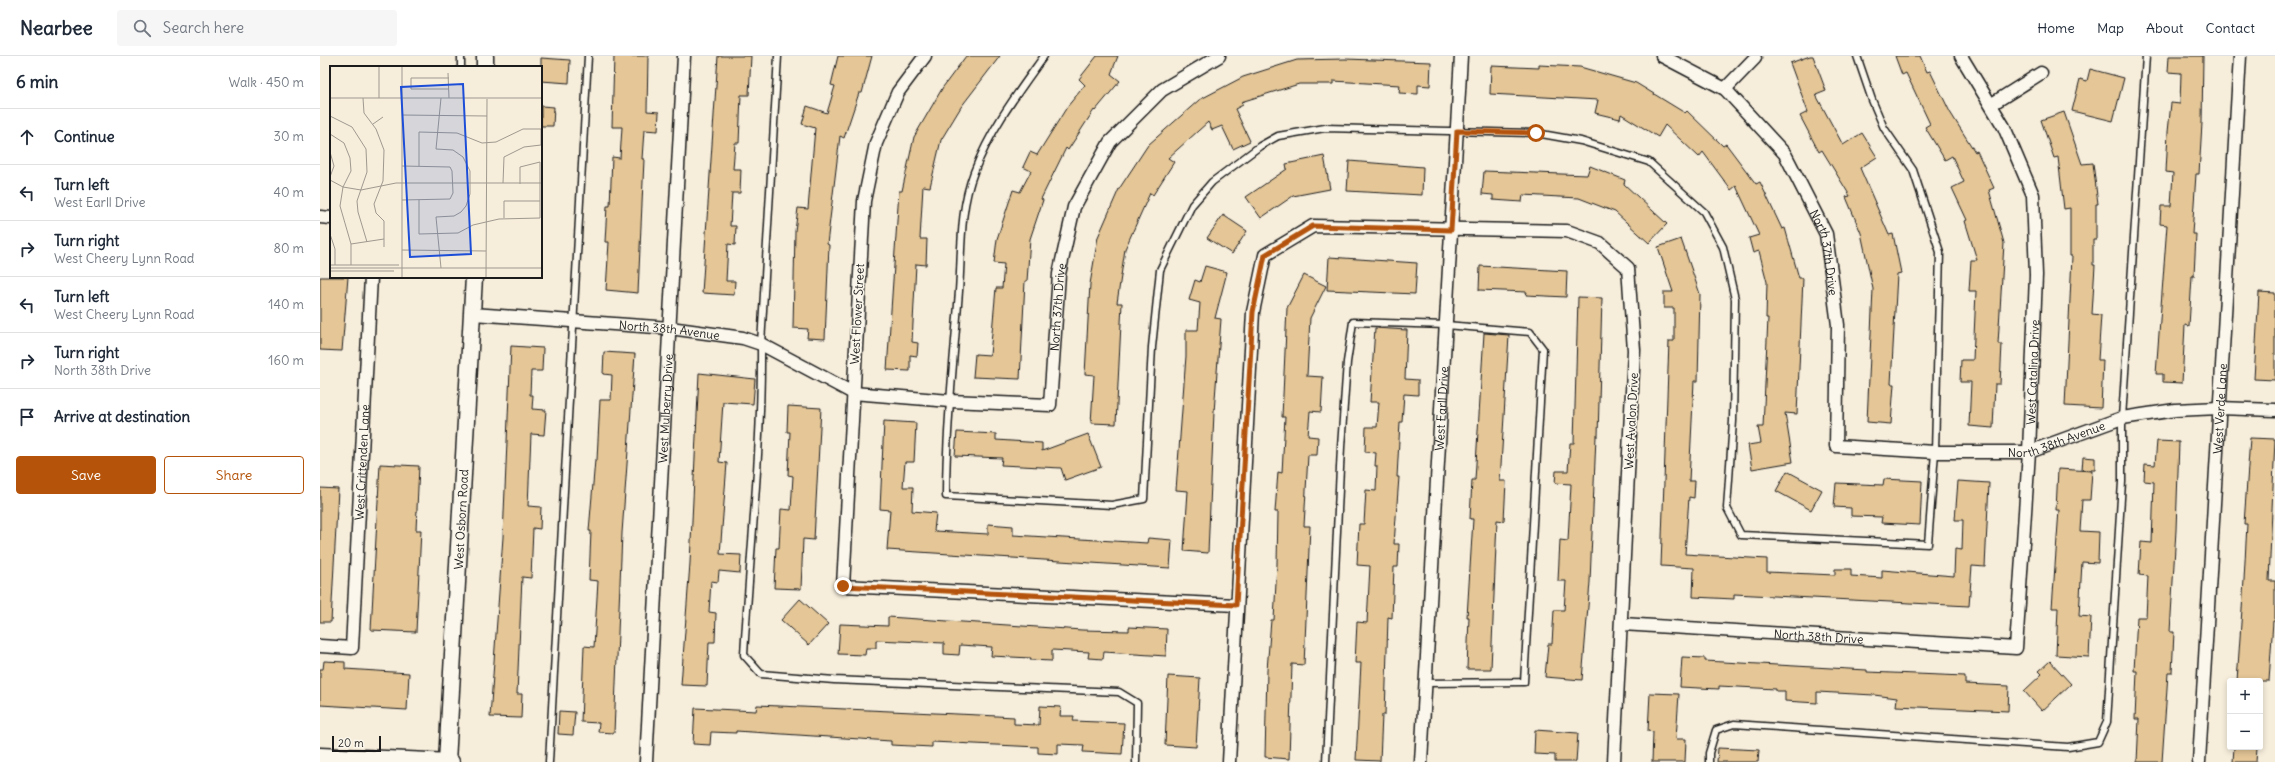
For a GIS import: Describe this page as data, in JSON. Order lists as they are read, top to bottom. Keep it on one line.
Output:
{"streets":{"street":["North 37th Drive","West Flower Street","North 38th Avenue","West Catalina Drive","West Mulberry Drive","West Earll Drive","West Verde Lane","West Avalon Drive","West Crittenden Lane","West Osborn Road","North 38th Drive"]},"crossings":[["North 37th Drive","West Flower Street"],["North 37th Drive","North 38th Avenue"],["West Flower Street","North 38th Avenue"],["West Flower Street","West Avalon Drive"],["North 38th Avenue","West Catalina Drive"],["North 38th Avenue","West Mulberry Drive"],["North 38th Avenue","West Verde Lane"],["North 38th Avenue","West Osborn Road"],["West Catalina Drive","North 38th Drive"],["West Earll Drive","West Avalon Drive"],["West Avalon Drive","North 38th Drive"]],"scale_bar":"20 m","page":{"header":"Nearbee","search":"Search here","nav":["Home","Map","About","Contact"],"heading":["6 min","Walk · 450 m"],"list":[["Continue","30 m"],["Turn left","West Earll Drive","40 m"],["Turn right","West Cheery Lynn Road","80 m"],["Turn left","West Cheery Lynn Road","140 m"],["Turn right","North 38th Drive","160 m"],"Arrive at destination"],"buttons":["Save","Share"],"map_buttons":["+","−"],"scale":"20 m"}}
